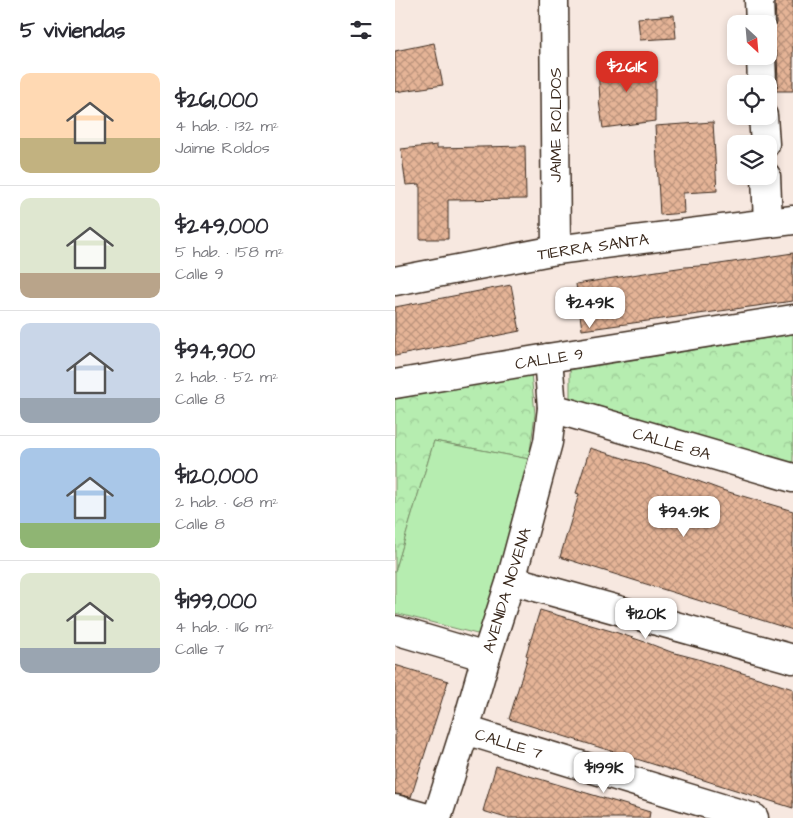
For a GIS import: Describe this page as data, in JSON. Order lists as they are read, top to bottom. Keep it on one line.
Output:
{"streets":{"street":["JAIME ROLDOS","TIERRA SANTA","CALLE 9","CALLE 8A","AVENIDA NOVENA","CALLE 7"]},"crossings":[["JAIME ROLDOS","TIERRA SANTA"],["CALLE 9","AVENIDA NOVENA"],["CALLE 8A","AVENIDA NOVENA"],["AVENIDA NOVENA","CALLE 7"]],"north":"bottom right","page":{"heading":"5 viviendas","price":["$261K","$249K","$94.9K","$120K","$199K"],"list":[{"name":"$261,000","note":"4 hab. · 132 m² · Jaime Roldos"},{"name":"$249,000","note":"5 hab. · 158 m² · Calle 9"},{"name":"$94,900","note":"2 hab. · 52 m² · Calle 8"},{"name":"$120,000","note":"2 hab. · 68 m² · Calle 8"},{"name":"$199,000","note":"4 hab. · 116 m² · Calle 7"}]}}
